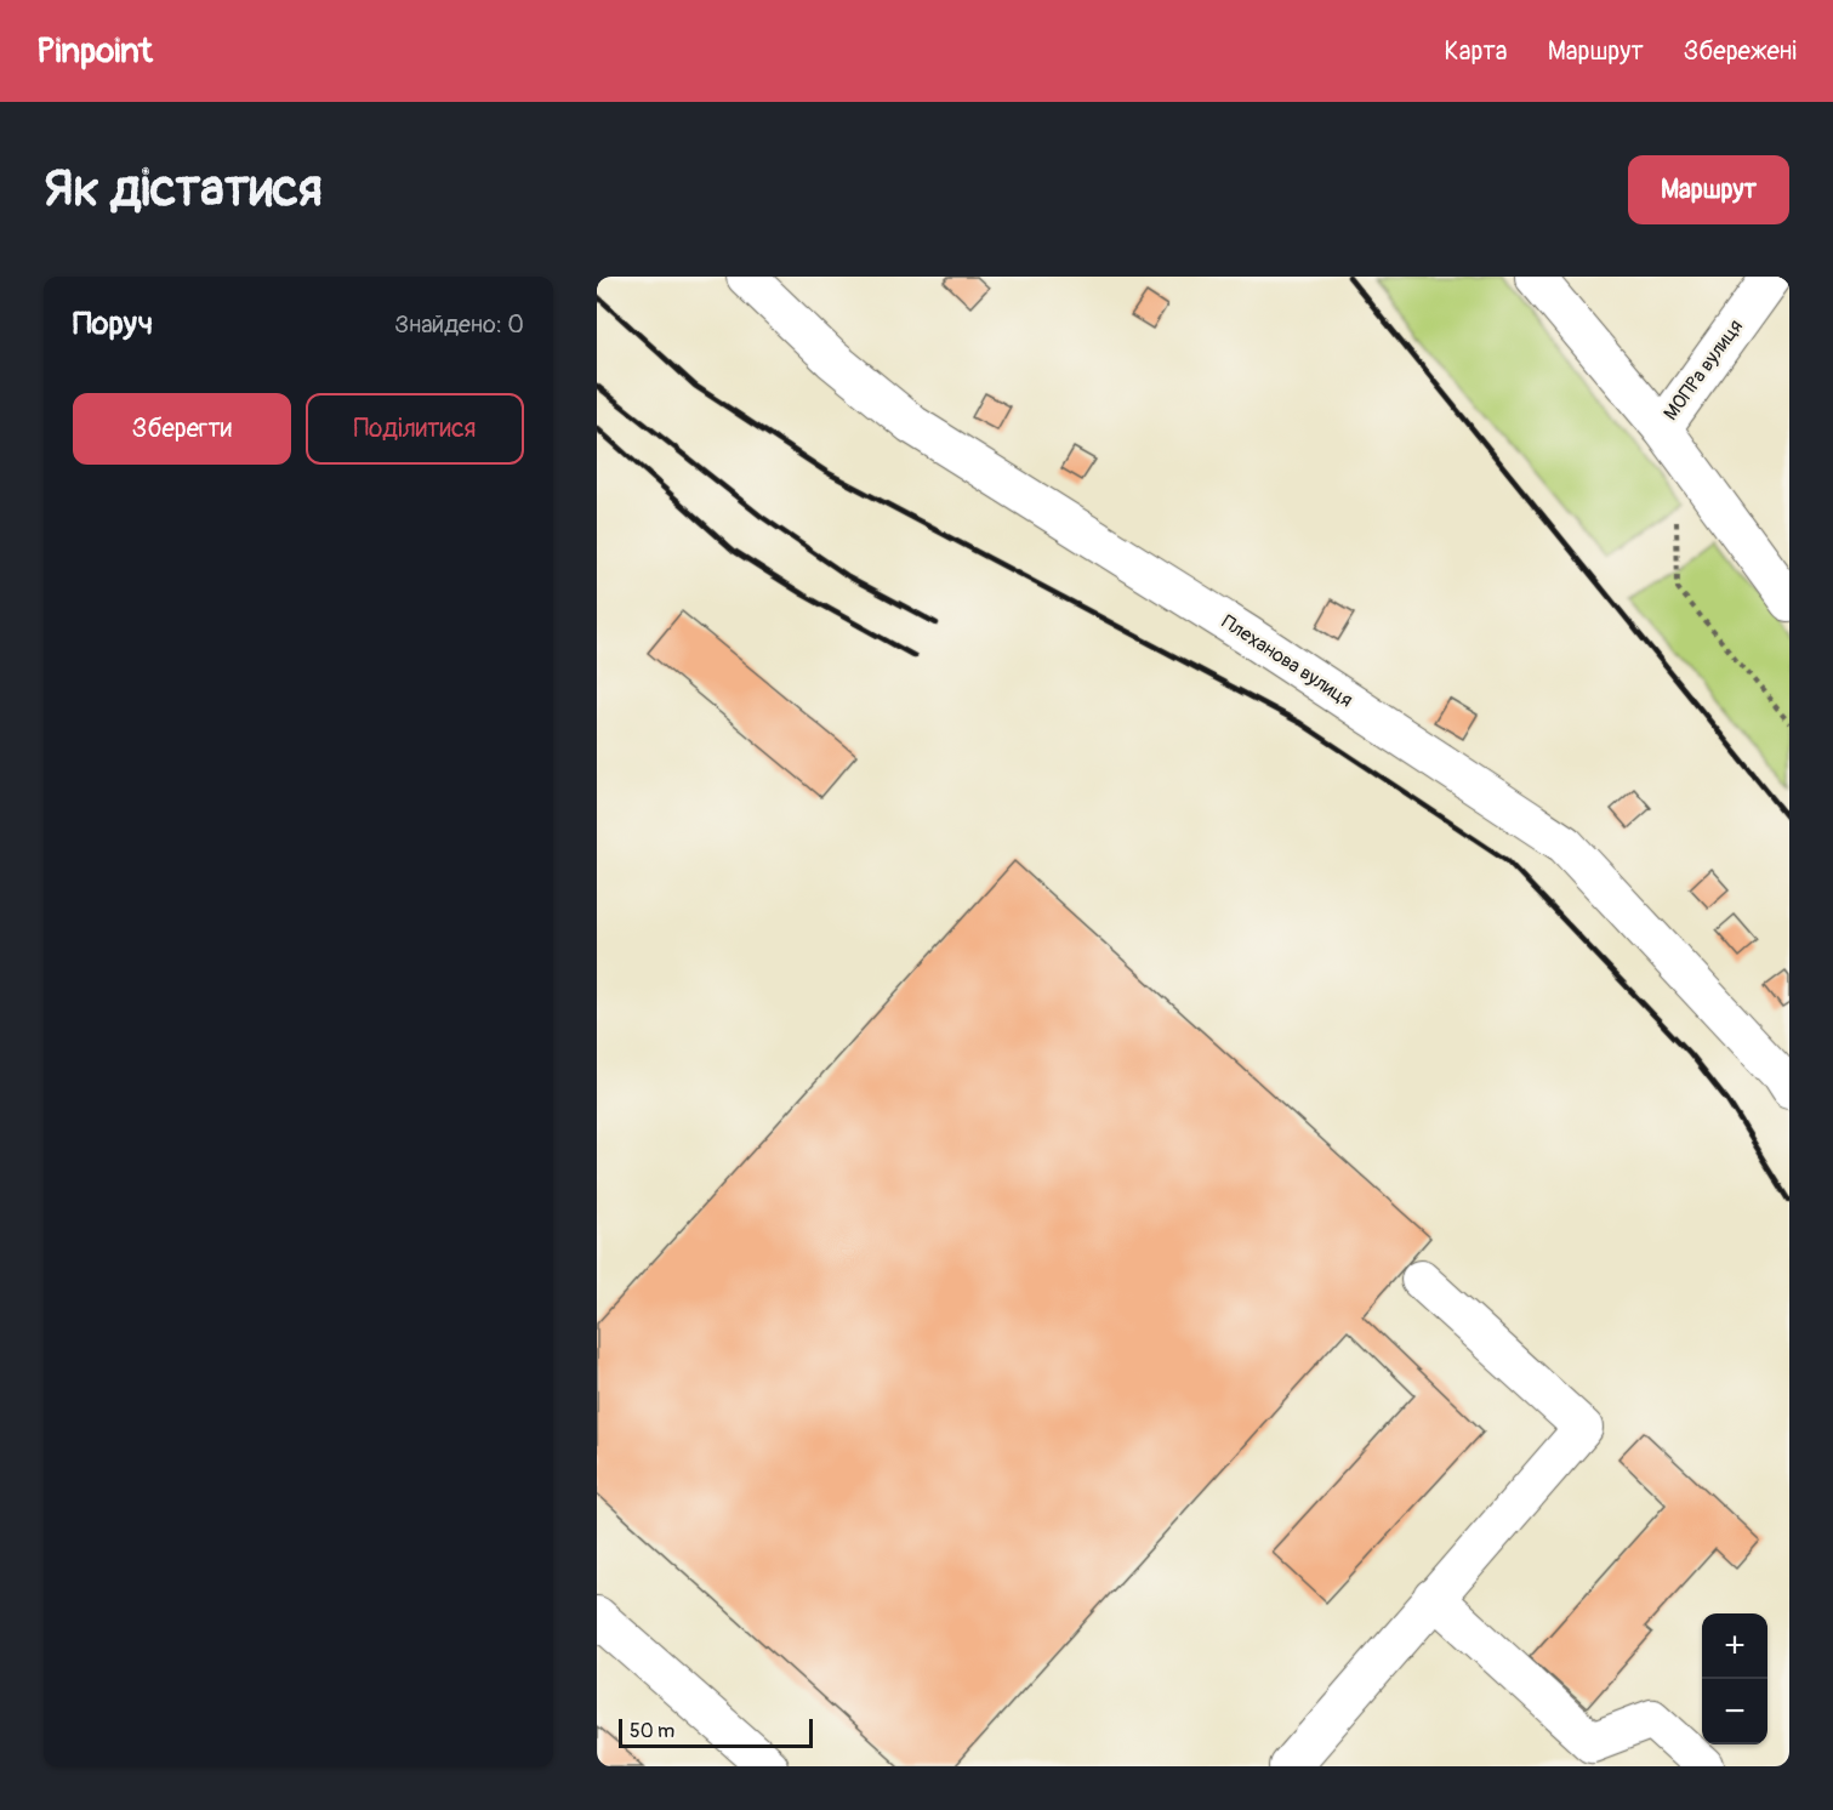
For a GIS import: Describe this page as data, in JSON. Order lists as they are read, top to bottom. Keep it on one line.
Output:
{"streets":{"street":["МОПРа вулиця","Плеханова вулиця"]},"scale_bar":"50 m","page":{"header":"Pinpoint","nav":["Карта","Маршрут","Збережені"],"buttons":["Маршрут",["Зберегти","Поділитися"]],"title":"Як дістатися","heading":["Поруч","Знайдено: 0"],"map_buttons":["+","−"],"scale":"50 m"}}
